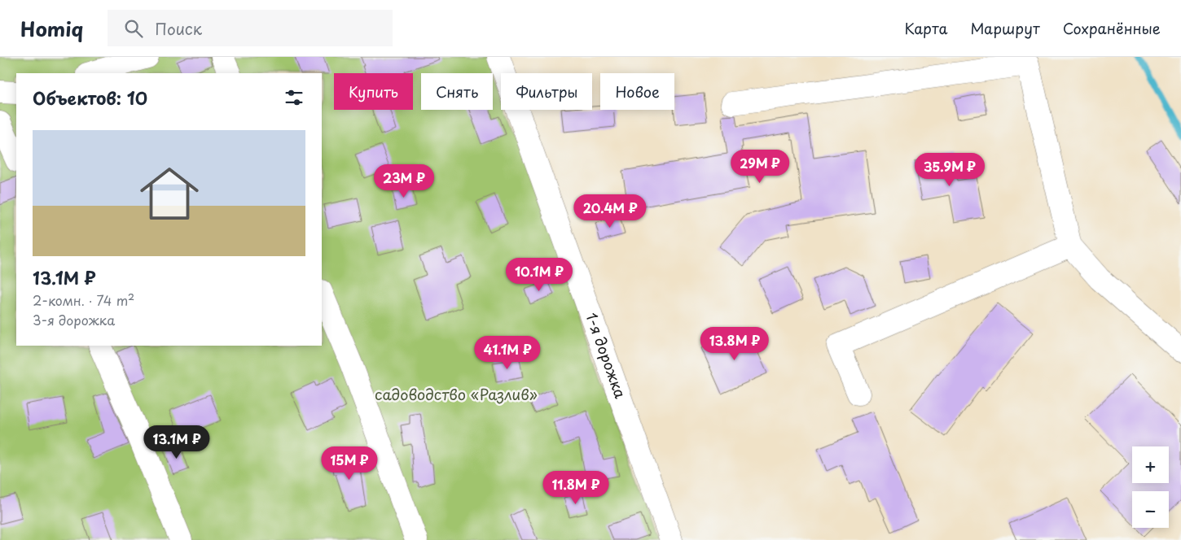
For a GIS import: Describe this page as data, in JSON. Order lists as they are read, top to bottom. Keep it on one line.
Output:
{"streets":{"street":["1-я дорожка"]},"parks":["садоводство «Разлив»"],"page":{"header":"Homiq","search":"Поиск","nav":["Карта","Маршрут","Сохранённые"],"chip":["Купить","Снять","Фильтры","Новое"],"heading":"Объектов: 10","list":[{"name":"13.1M ₽","note":"2-комн. · 74 m² · 3-я дорожка"}],"price":["29M ₽","35.9M ₽","23M ₽","20.4M ₽","10.1M ₽","13.8M ₽","41.1M ₽","13.1M ₽","15M ₽","11.8M ₽"],"map_buttons":["+","−"]}}
